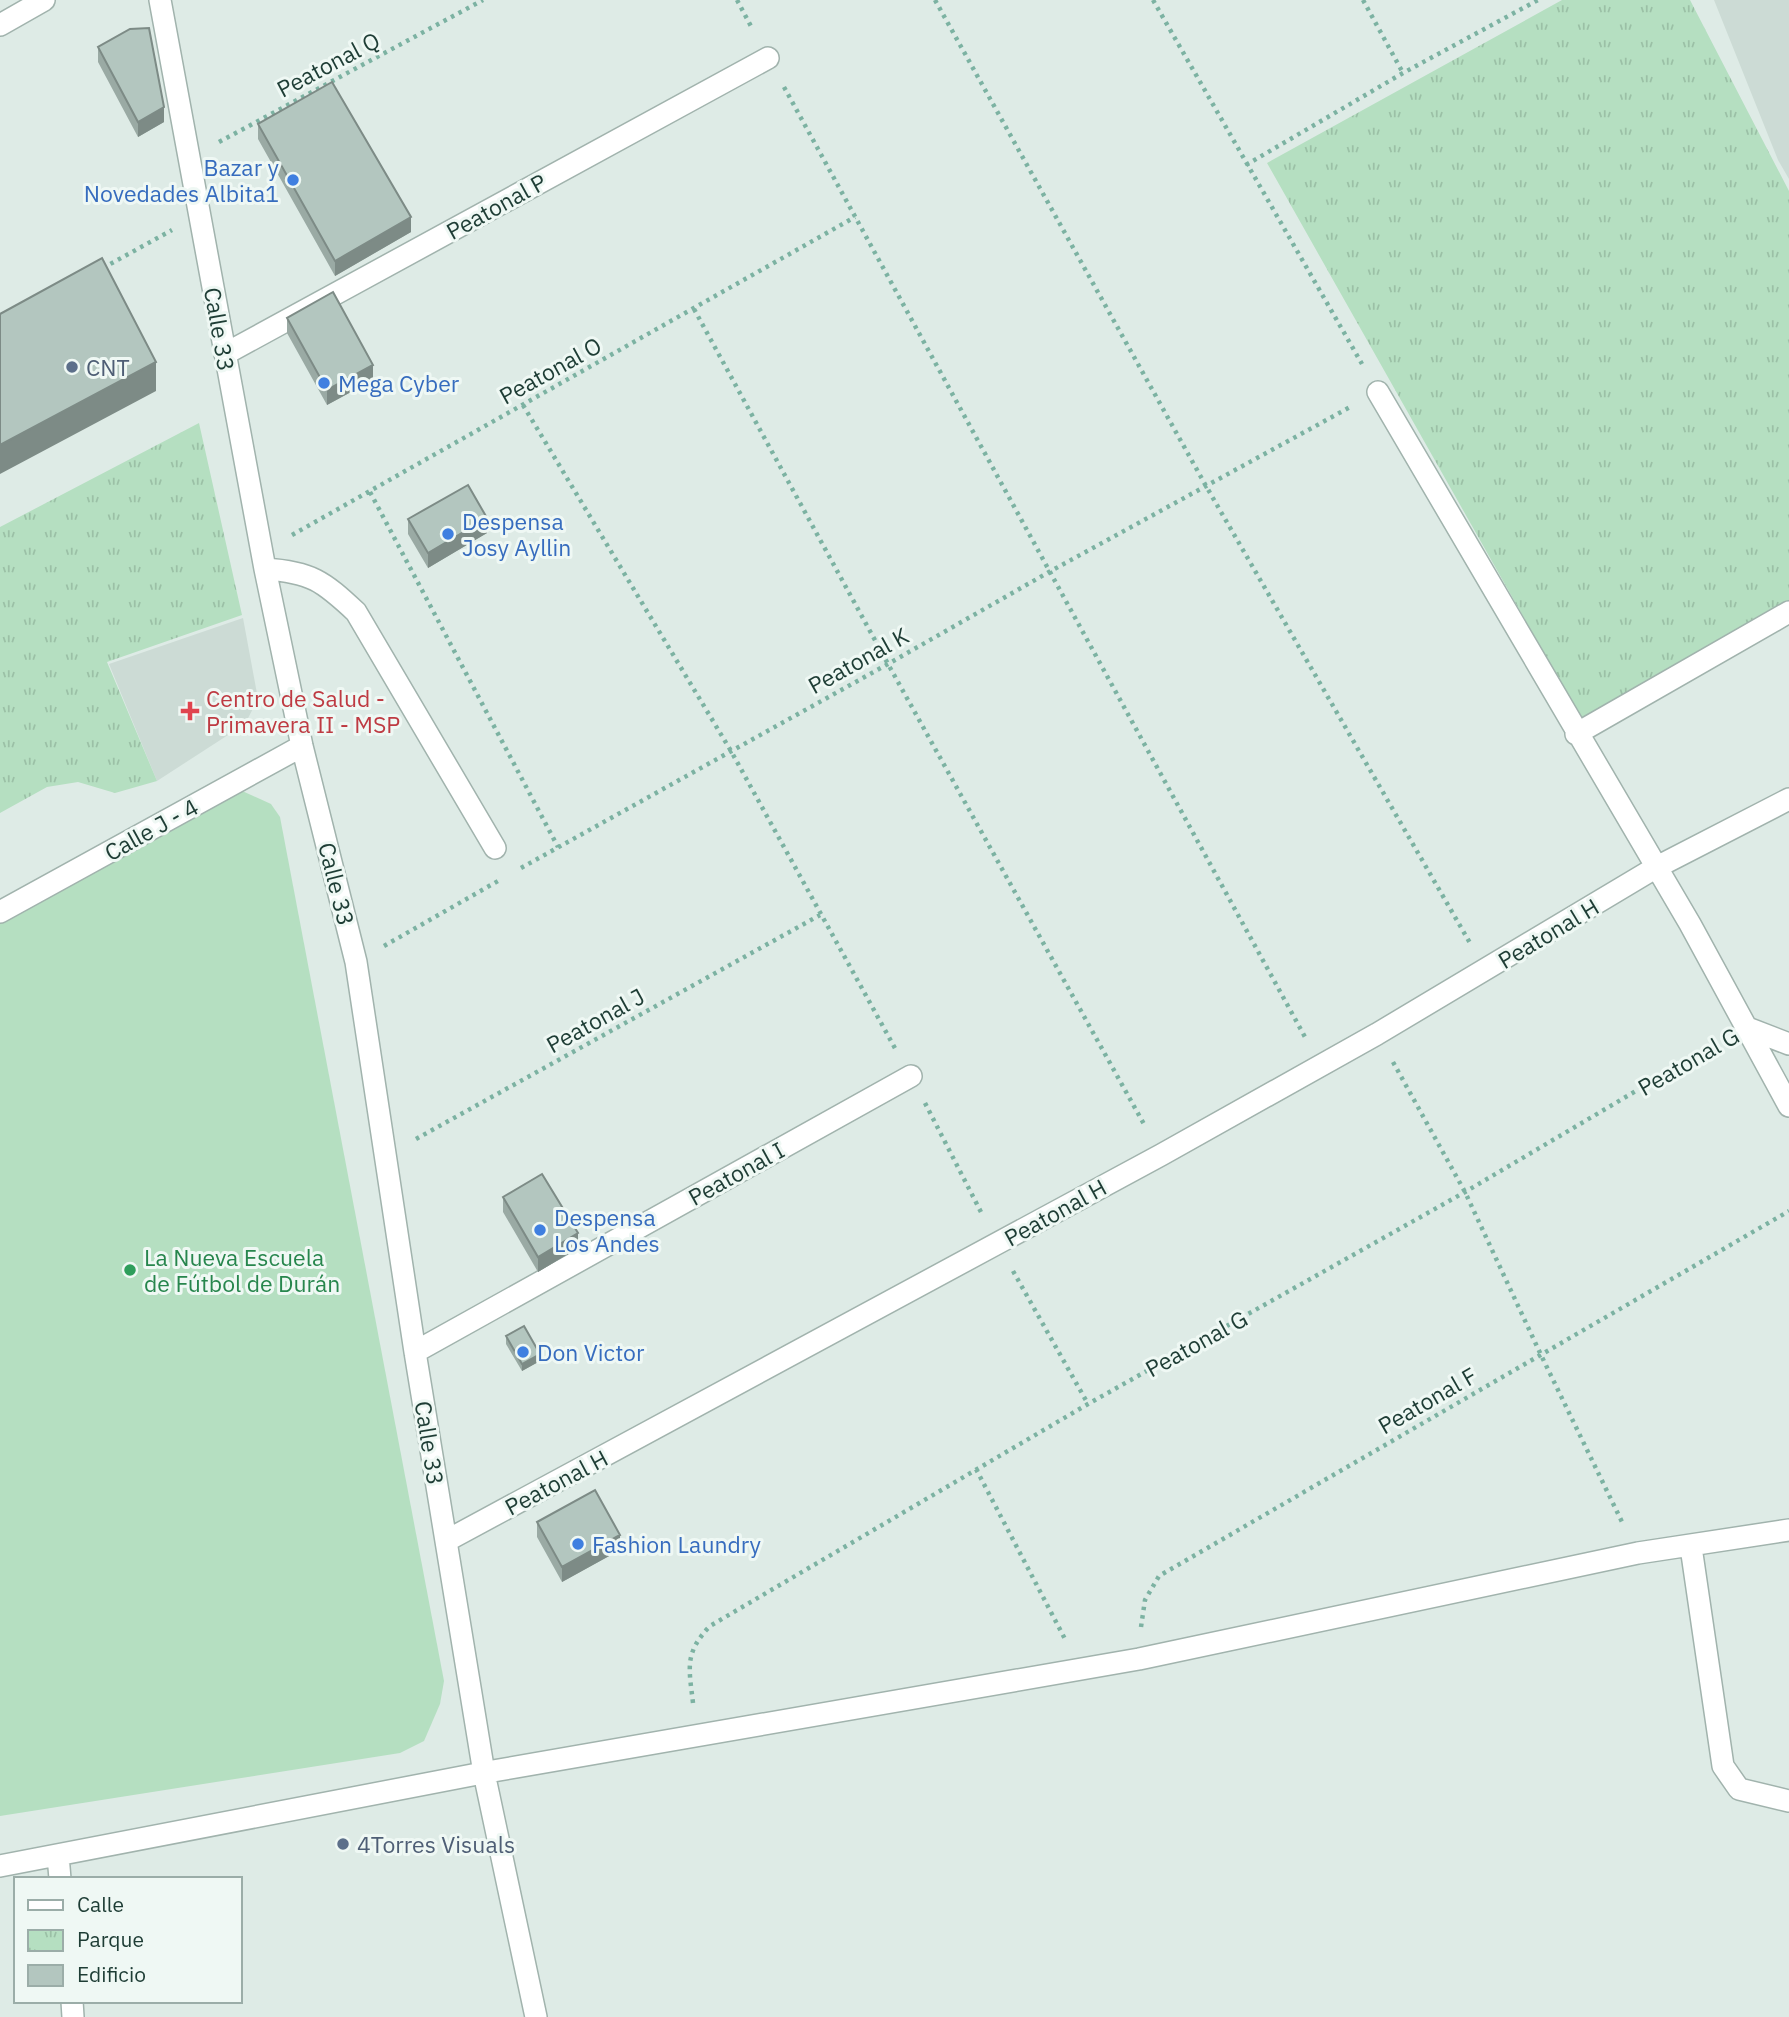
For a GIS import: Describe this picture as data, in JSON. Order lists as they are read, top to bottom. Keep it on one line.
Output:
{"streets":{"street":["Peatonal P","Calle 33","Calle J - 4","Peatonal H","Peatonal G","Peatonal I"],"path":["Peatonal Q","Peatonal O","Peatonal K","Peatonal J","Peatonal F"]},"crossings":[["Peatonal Q","Calle 33"],["Peatonal P","Calle 33"],["Calle 33","Peatonal O"],["Calle 33","Calle J - 4"],["Calle 33","Peatonal H"],["Calle 33","Peatonal J"],["Calle 33","Peatonal I"]],"places":{"other":["Bazar y Novedades Albita1","CNT","Mega Cyber","Despensa Josy Ayllin","Despensa Los Andes","La Nueva Escuela de Fútbol de Durán","Don Victor","Fashion Laundry","4Torres Visuals"],"health":["Centro de Salud - Primavera II - MSP"]},"legend":["Calle","Parque","Edificio"]}
